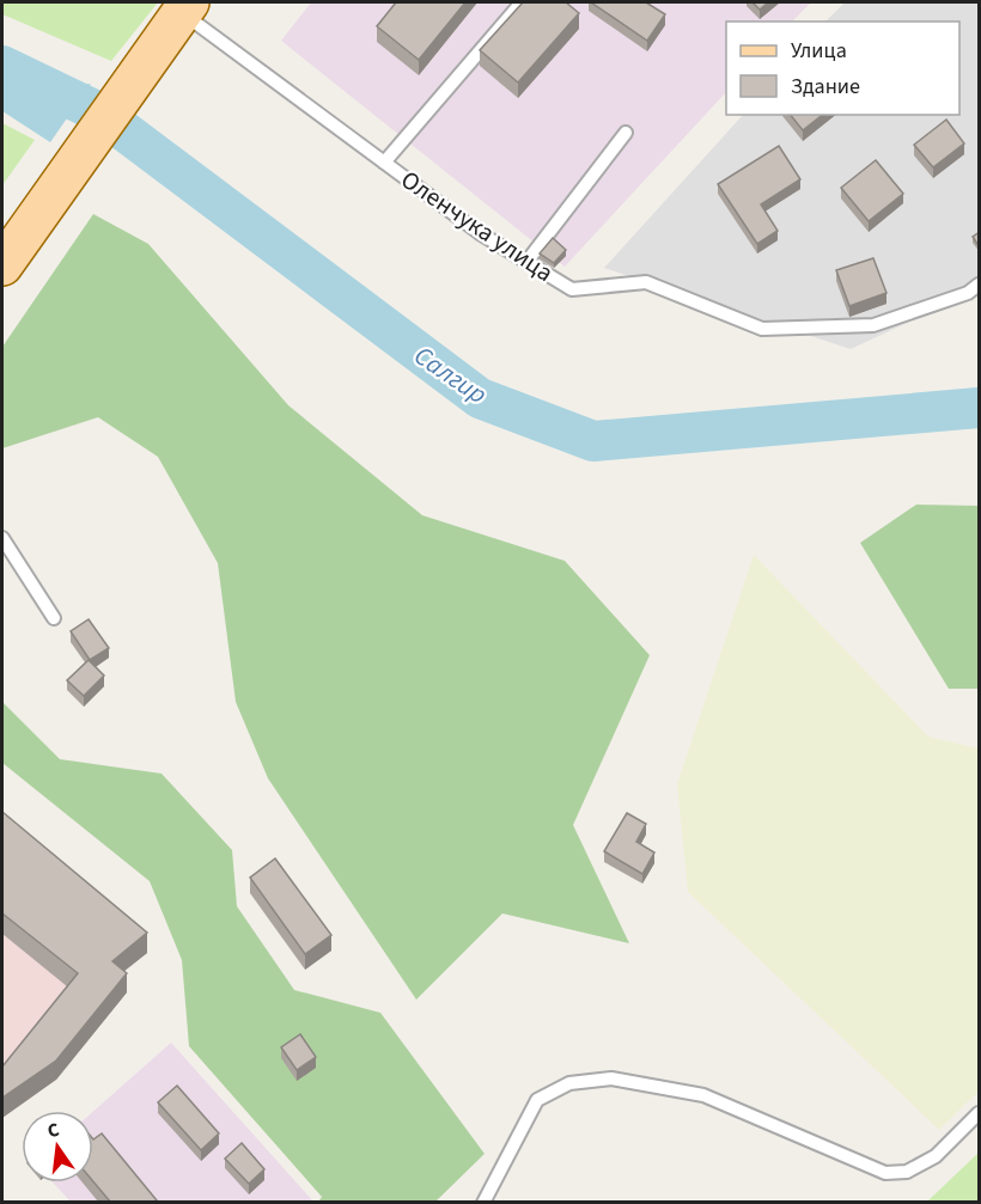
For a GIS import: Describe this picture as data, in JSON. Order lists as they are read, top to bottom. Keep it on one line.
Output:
{"streets":{"lane":["Оленчука улица"]},"water":["Салгир"],"legend":["Улица","Здание"],"north":"top"}
